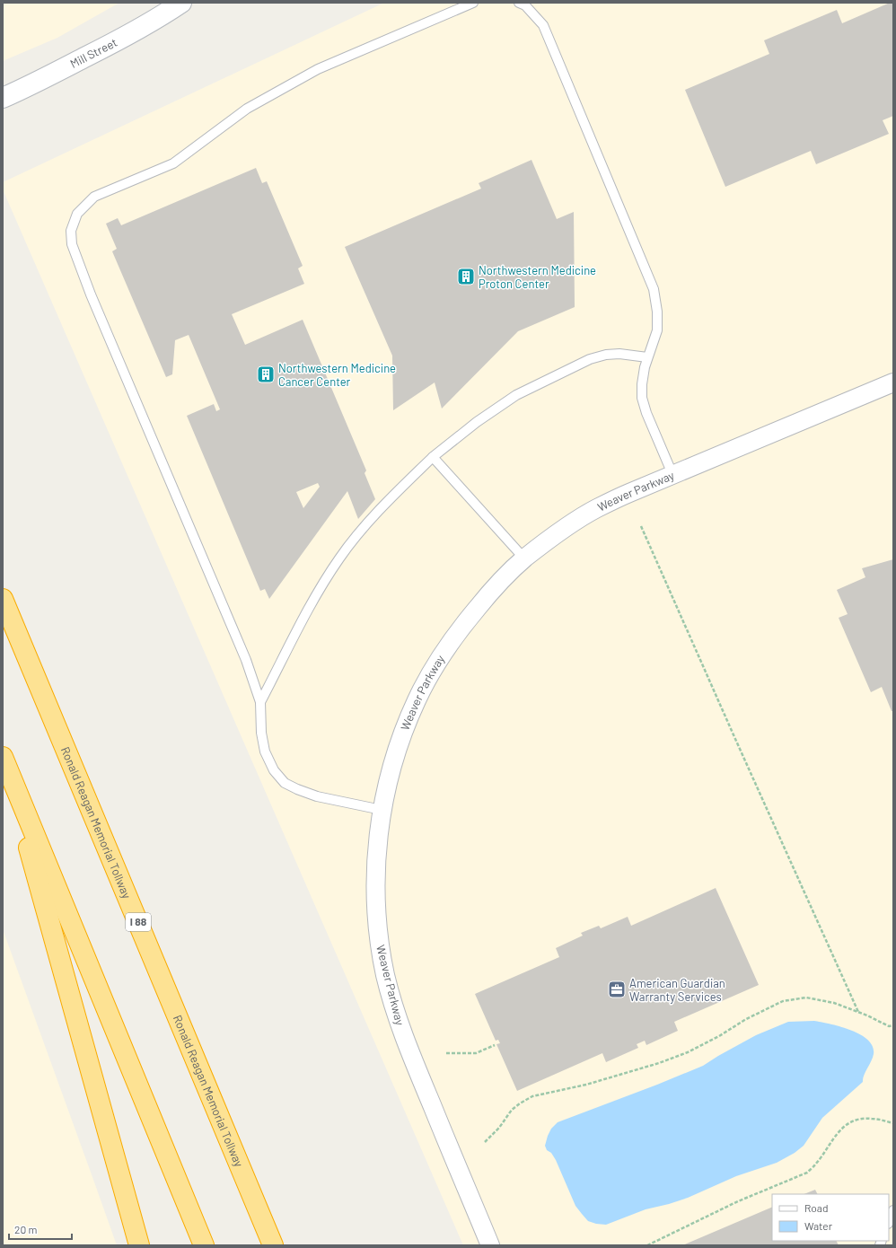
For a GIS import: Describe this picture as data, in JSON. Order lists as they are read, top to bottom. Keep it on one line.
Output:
{"streets":{"highway":["Ronald Reagan Memorial Tollway","I 88"],"main road":["Mill Street"],"street":["Weaver Parkway"]},"places":{"building":["Northwestern Medicine Proton Center","Northwestern Medicine Cancer Center"],"office":["American Guardian Warranty Services"]},"legend":["Road","Water"],"scale_bar":"20 m"}
